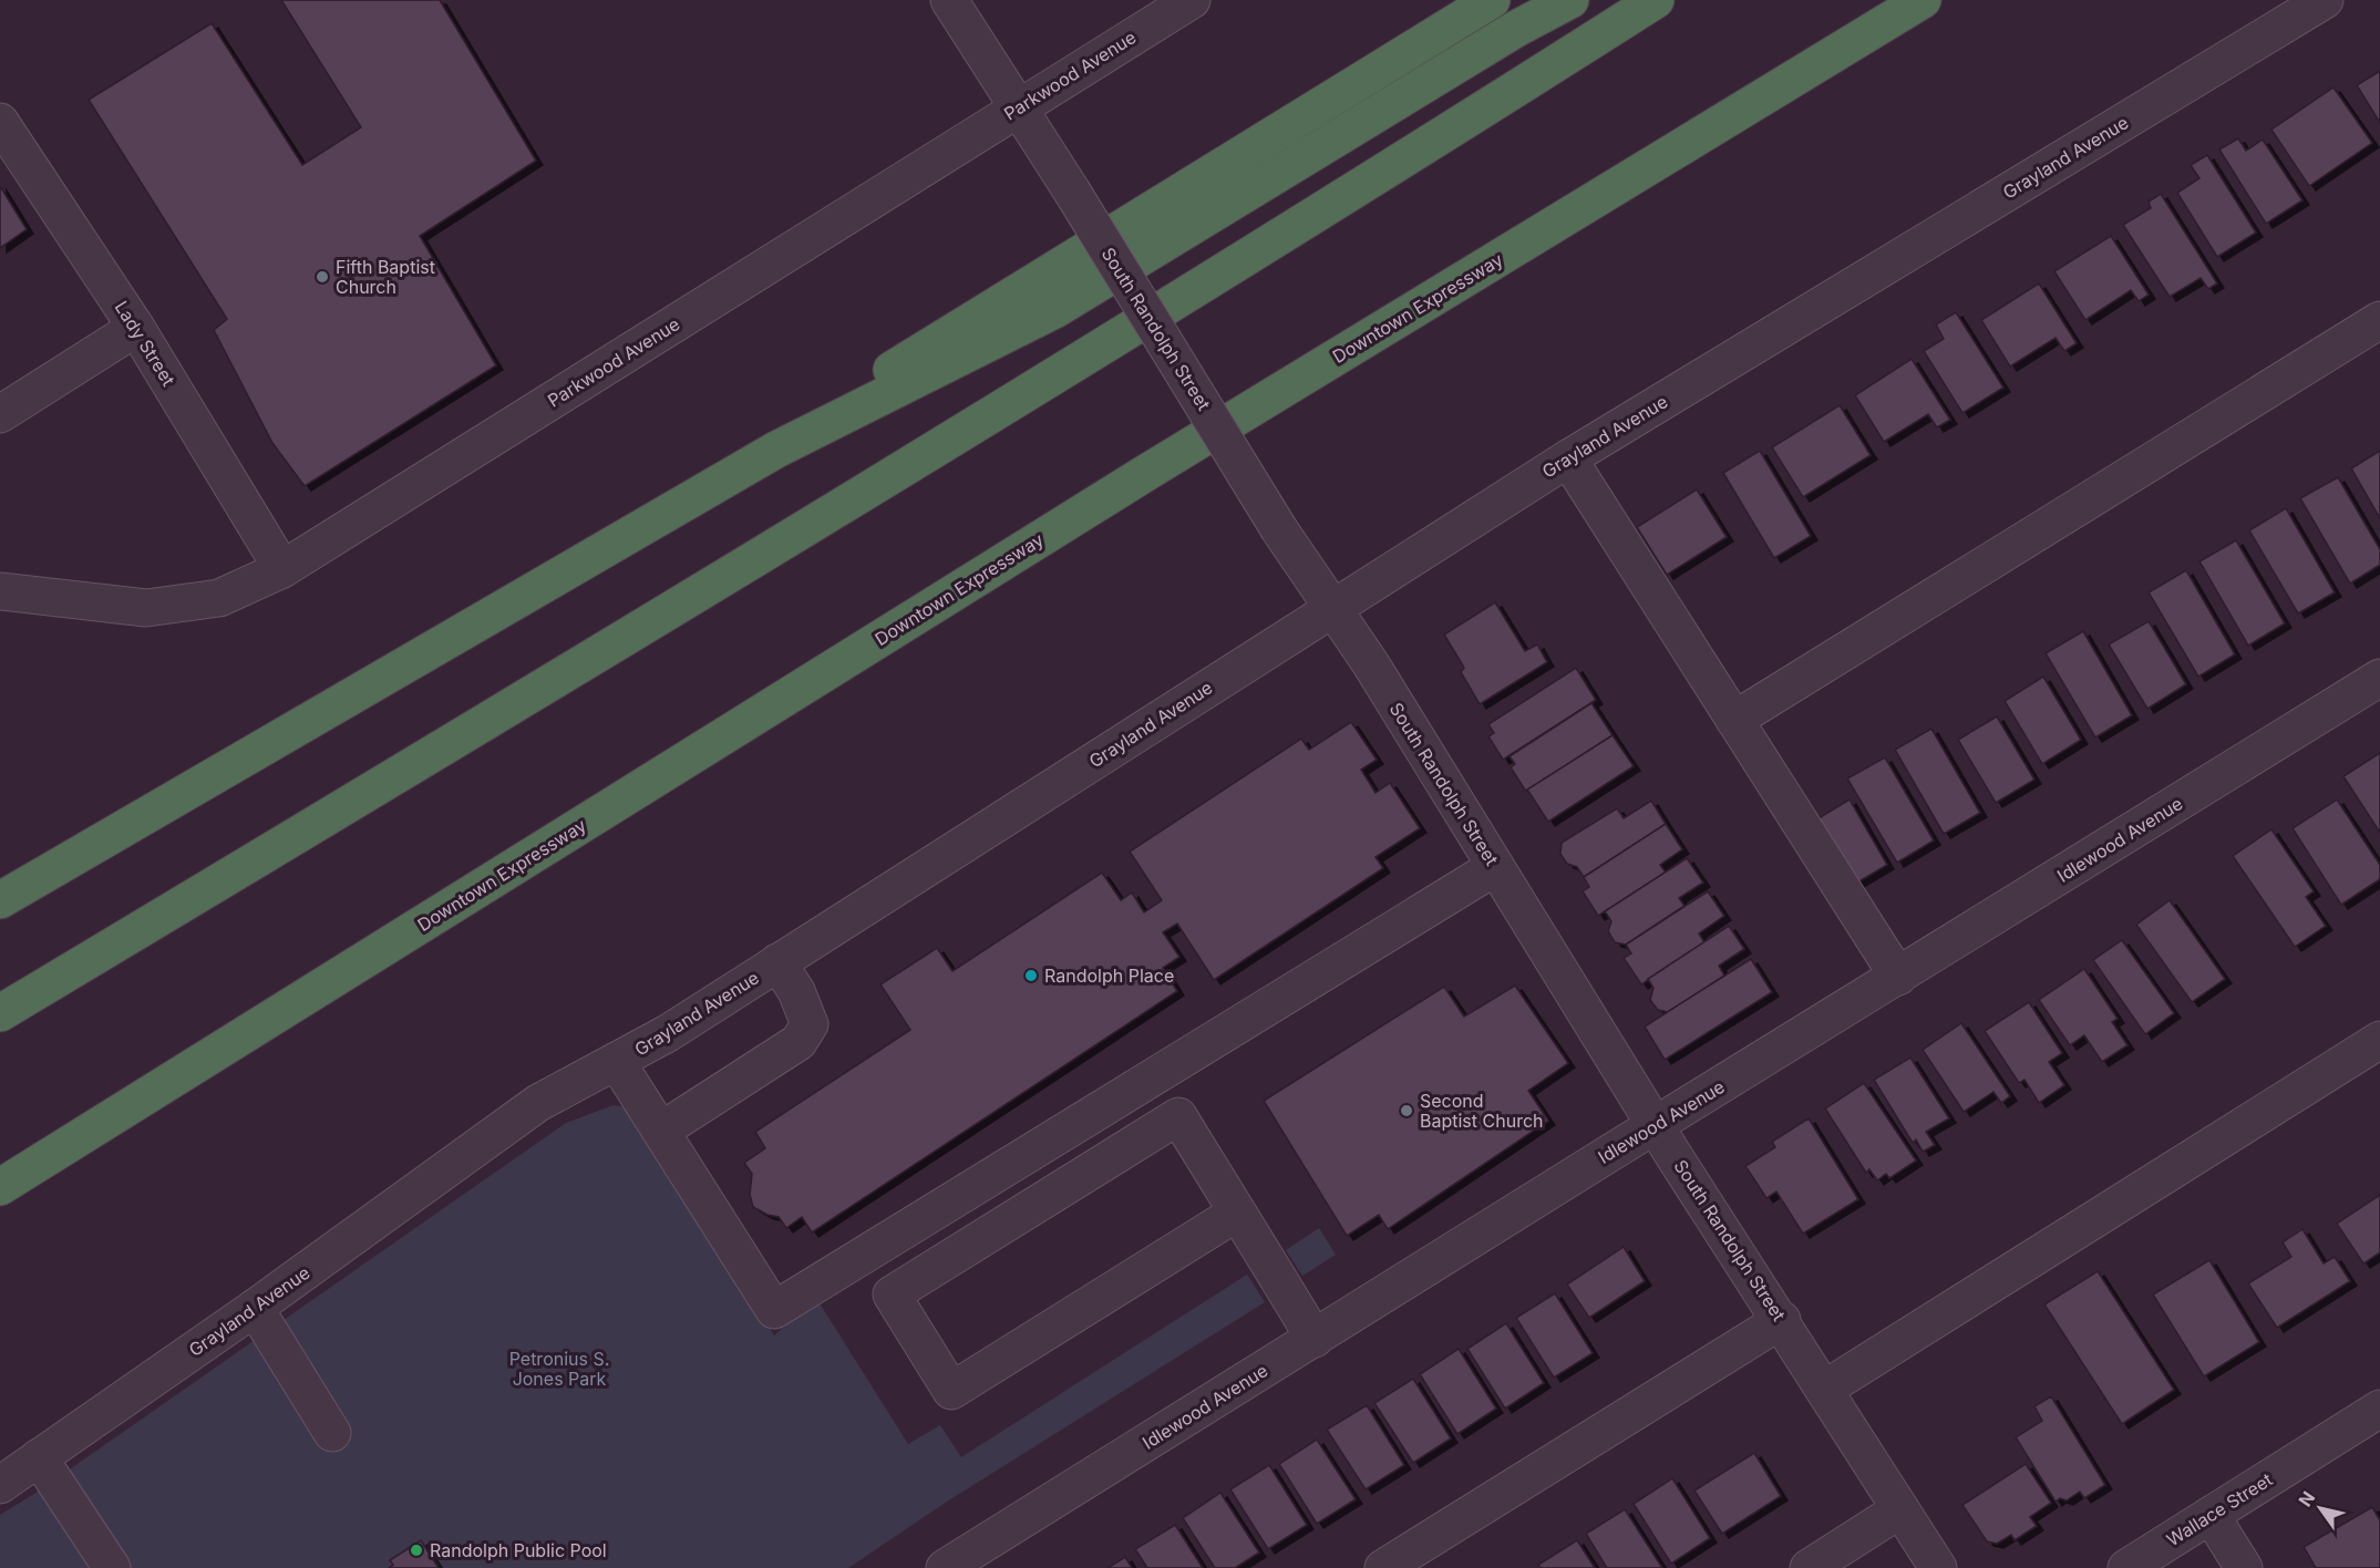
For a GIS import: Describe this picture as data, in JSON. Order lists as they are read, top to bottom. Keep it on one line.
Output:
{"streets":{"highway":["Downtown Expressway"],"street":["Parkwood Avenue","Grayland Avenue","South Randolph Street","Lady Street","Idlewood Avenue","Wallace Street"]},"crossings":[["Parkwood Avenue","South Randolph Street"],["Parkwood Avenue","Lady Street"],["Grayland Avenue","South Randolph Street"],["South Randolph Street","Idlewood Avenue"]],"parks":["Petronius S. Jones Park"],"places":["Fifth Baptist Church","Randolph Place","Second Baptist Church","Randolph Public Pool"],"north":"top left"}
